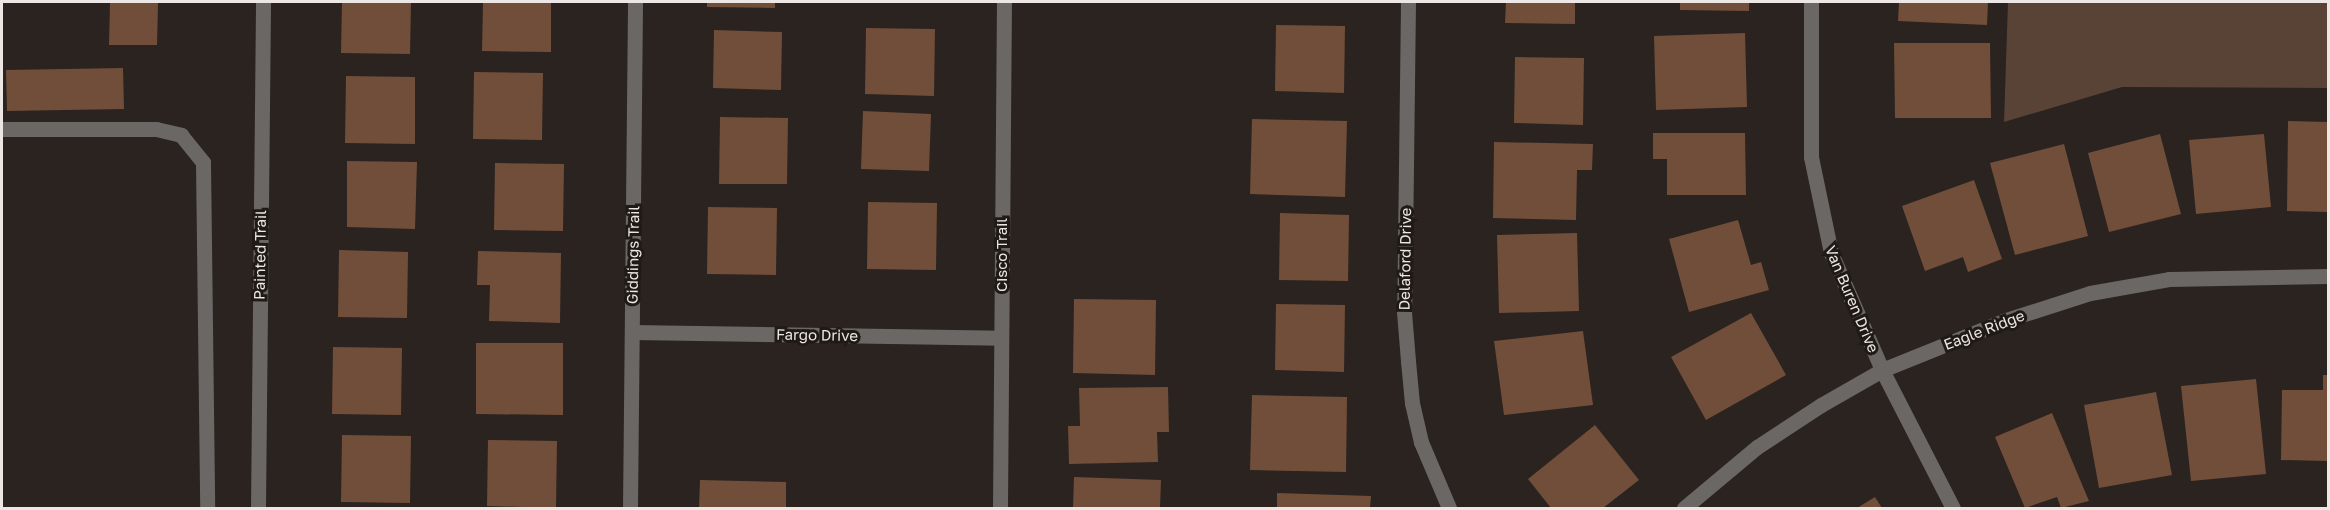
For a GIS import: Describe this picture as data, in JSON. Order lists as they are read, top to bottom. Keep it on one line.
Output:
{"streets":{"street":["Painted Trail","Giddings Trail","Cisco Trail","Delaford Drive","Van Buren Drive","Eagle Ridge","Fargo Drive"]},"crossings":[["Giddings Trail","Fargo Drive"],["Cisco Trail","Fargo Drive"],["Van Buren Drive","Eagle Ridge"]]}
